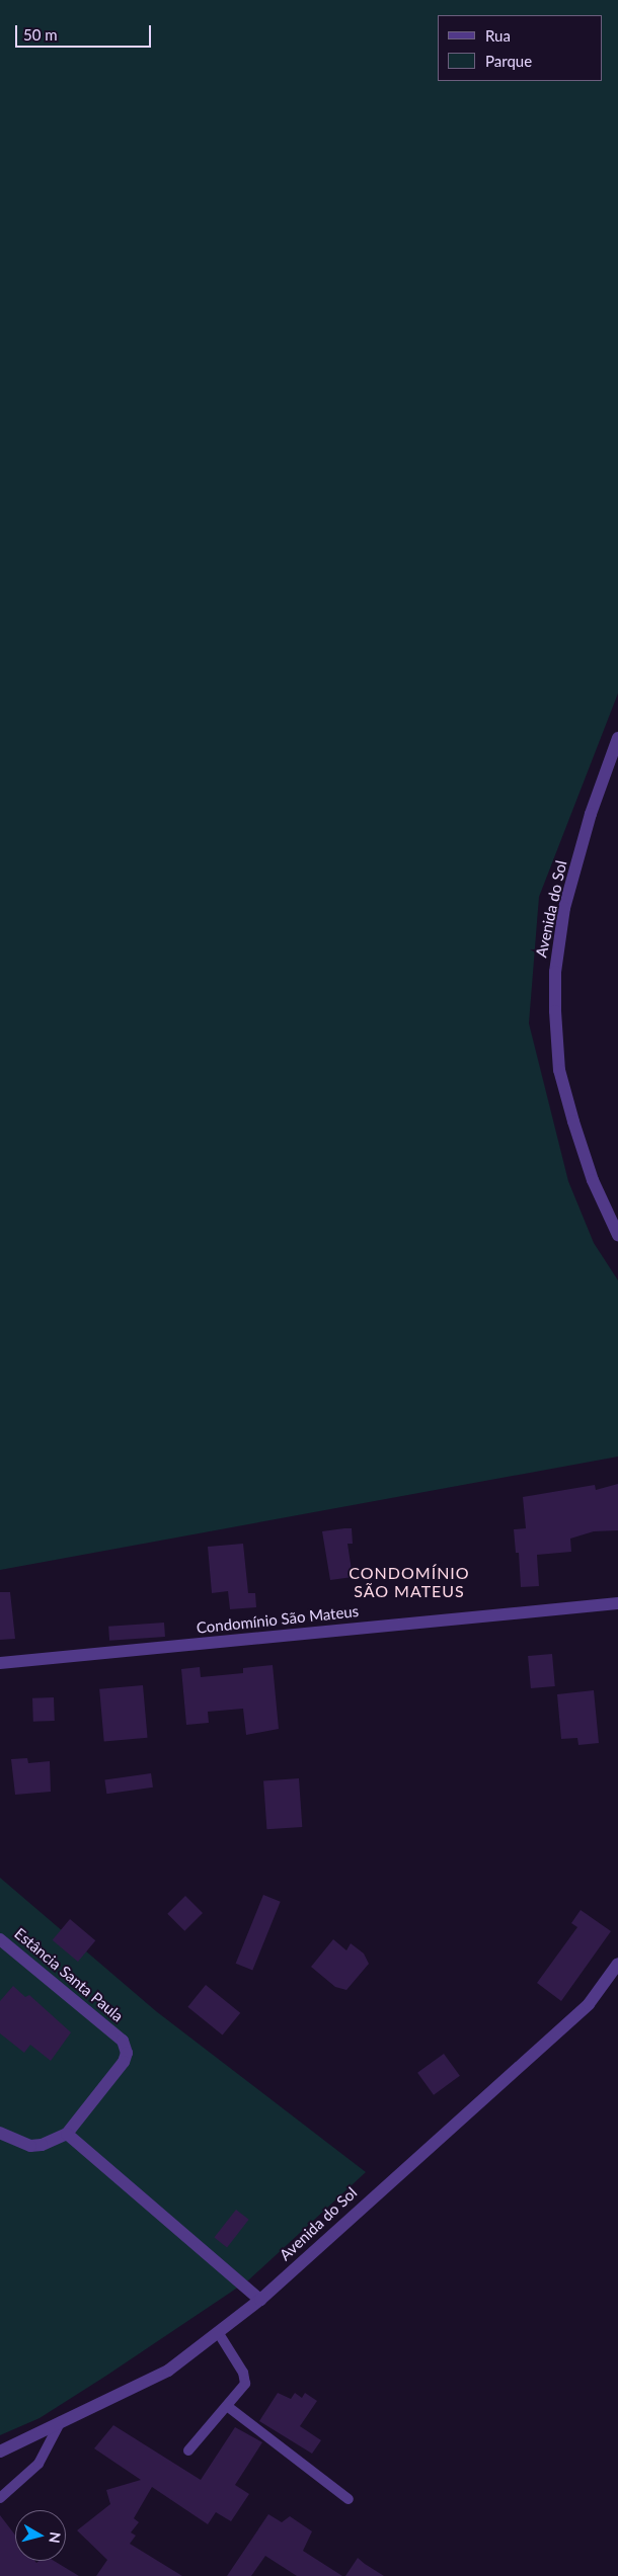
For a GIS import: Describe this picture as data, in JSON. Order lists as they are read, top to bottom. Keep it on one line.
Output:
{"streets":{"street":["Avenida do Sol","Condomínio São Mateus","Estância Santa Paula"]},"districts":["CONDOMÍNIO SÃO MATEUS"],"legend":["Rua","Parque"],"scale_bar":"50 m","north":"right"}
